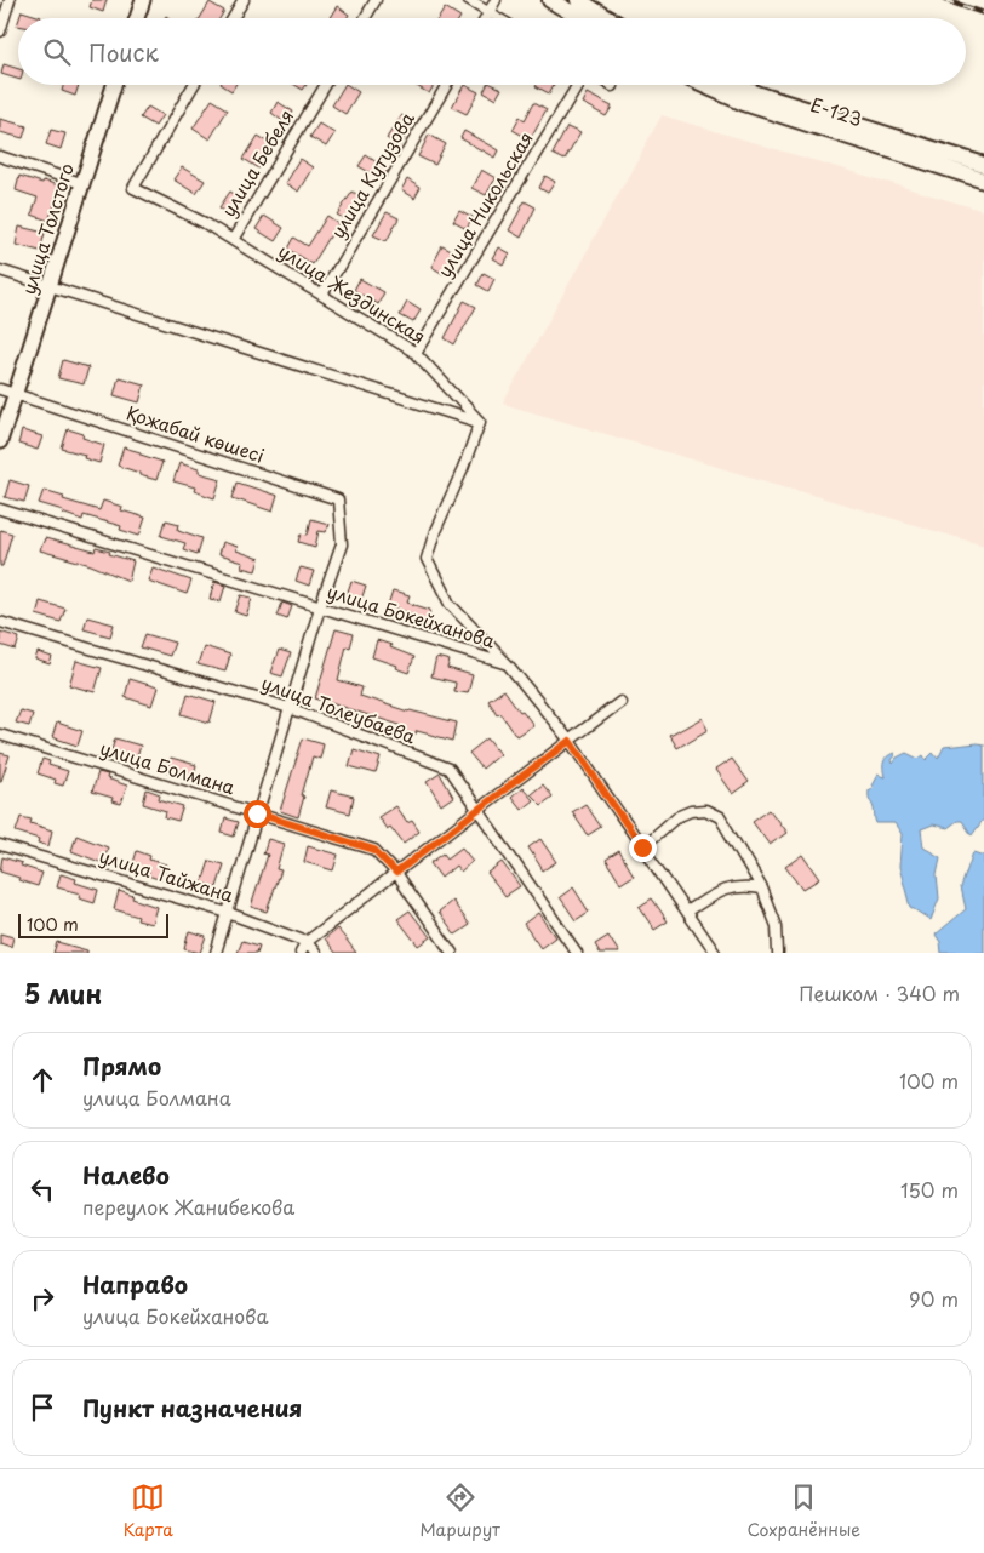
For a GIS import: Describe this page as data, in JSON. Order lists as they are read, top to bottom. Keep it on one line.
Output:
{"streets":{"main road":["Е-123"],"street":["улица Бебеля","улица Кутузова","улица Никольская","улица Толстого","улица Жездинская","Қожабай көшесі","улица Бокейханова","улица Толеубаева","улица Болмана","улица Тайжана"]},"crossings":[["улица Бебеля","улица Жездинская"],["улица Кутузова","улица Жездинская"],["улица Никольская","улица Жездинская"],["улица Толстого","Қожабай көшесі"],["Қожабай көшесі","улица Бокейханова"]],"scale_bar":"100 m","page":{"search":"Поиск","scale":"100 m","heading":["5 мин","Пешком · 340 m"],"list":[["Прямо","улица Болмана","100 m"],["Налево","переулок Жанибекова","150 m"],["Направо","улица Бокейханова","90 m"],"Пункт назначения"],"nav":["Карта","Маршрут","Сохранённые"]}}
